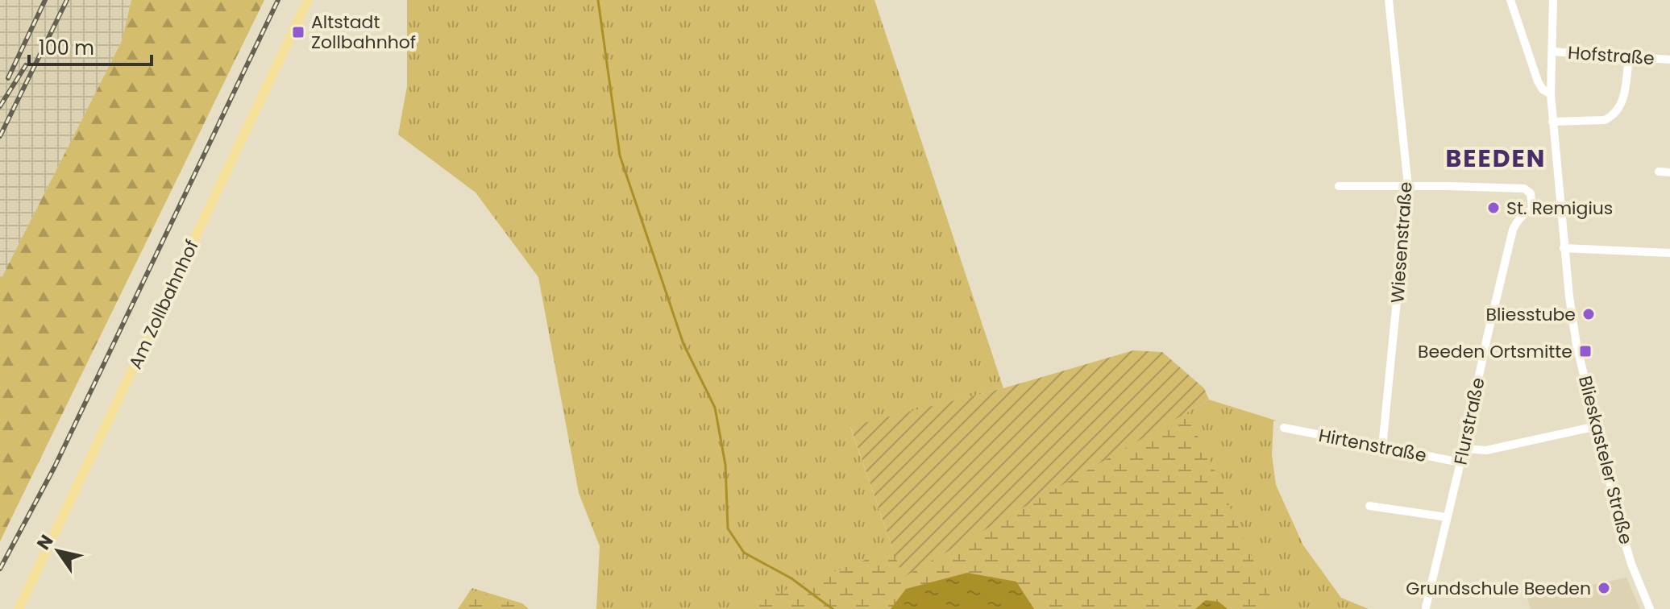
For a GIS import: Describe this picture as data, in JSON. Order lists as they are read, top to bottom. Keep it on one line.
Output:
{"streets":{"main road":["Am Zollbahnhof"],"street":["Hofstraße","Wiesenstraße","Flurstraße","Hirtenstraße","Blieskasteler Straße"]},"crossings":[["Hofstraße","Blieskasteler Straße"],["Wiesenstraße","Hirtenstraße"],["Flurstraße","Hirtenstraße"]],"districts":["BEEDEN"],"places":{"transit":["Altstadt Zollbahnhof","Beeden Ortsmitte"],"other":["St. Remigius","Bliesstube","Grundschule Beeden"]},"scale_bar":"100 m","north":"top left"}
